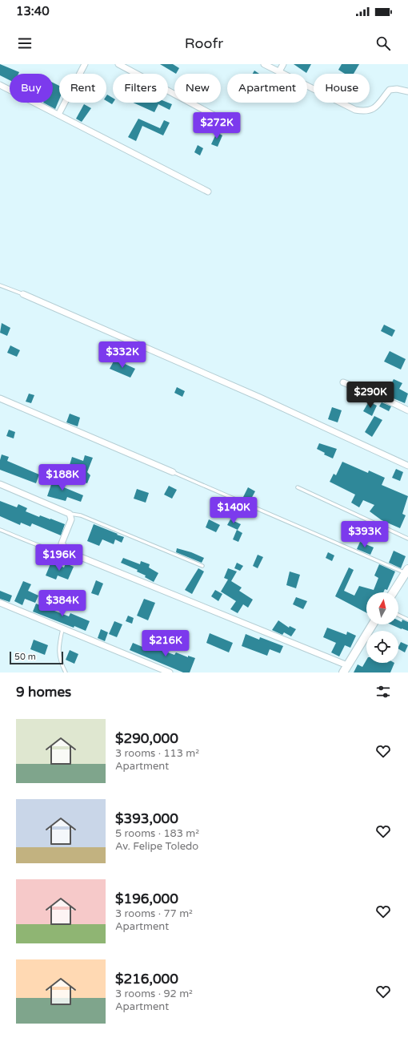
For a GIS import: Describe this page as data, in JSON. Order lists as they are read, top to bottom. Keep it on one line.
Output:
{"scale_bar":"50 m","north":"top","page":{"status":"13:40","header":"Roofr","chip":["Buy","Rent","Filters","New","Apartment","House"],"price":["$272K","$332K","$290K","$188K","$140K","$393K","$196K","$384K","$216K"],"scale":"50 m","heading":"9 homes","list":[{"name":"$290,000","note":"3 rooms · 113 m² · Apartment"},{"name":"$393,000","note":"5 rooms · 183 m² · Av. Felipe Toledo"},{"name":"$196,000","note":"3 rooms · 77 m² · Apartment"},{"name":"$216,000","note":"3 rooms · 92 m² · Apartment"}]}}
